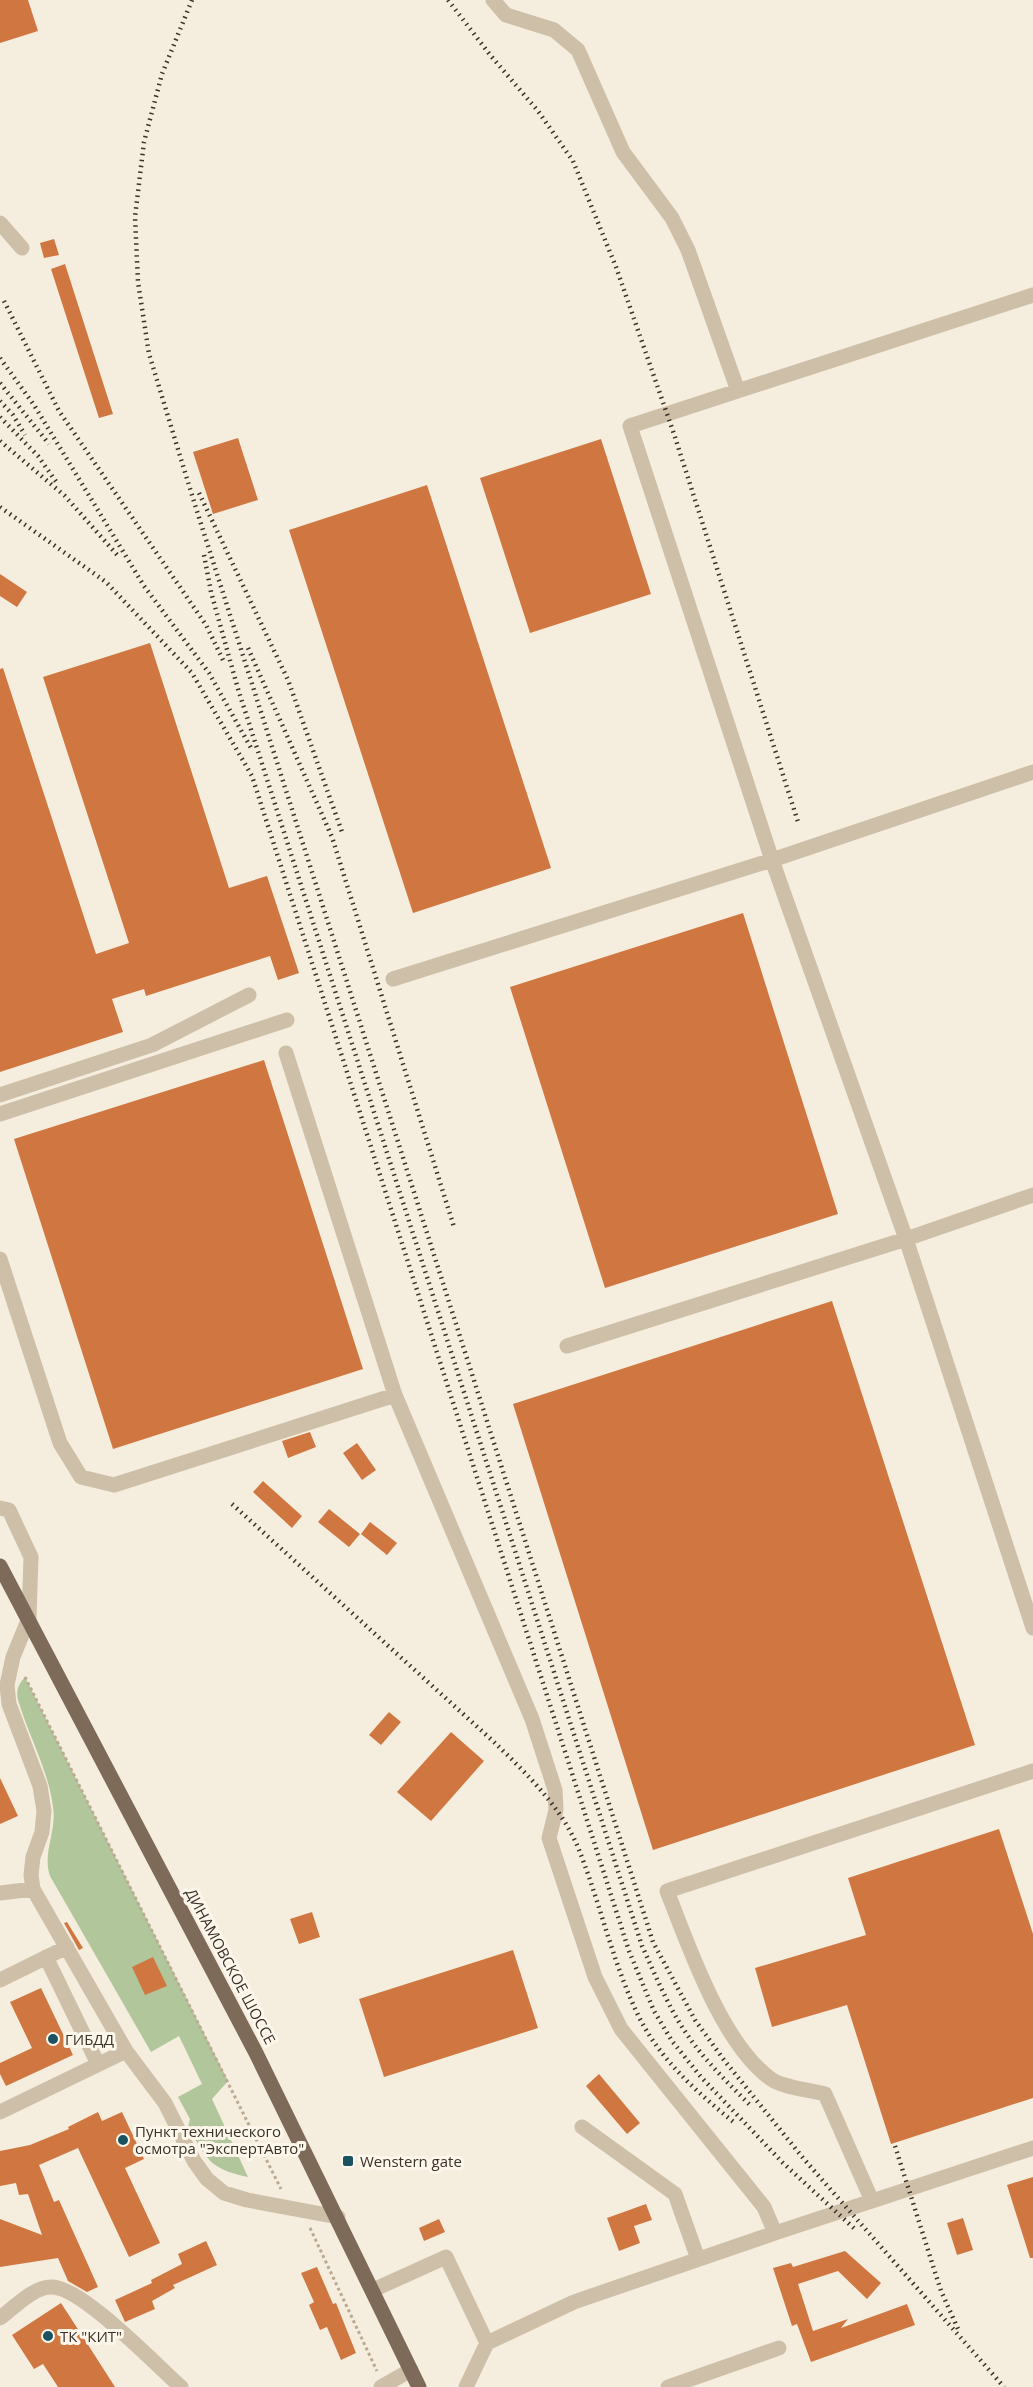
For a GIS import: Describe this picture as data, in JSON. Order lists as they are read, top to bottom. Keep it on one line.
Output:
{"streets":{"main road":["ДИНАМОВСКОЕ ШОССЕ"]},"places":{"other":["ГИБДД","Пункт технического осмотра \"ЭкспертАвто\"","ТК \"КИТ\""],"transit":["Wenstern gate"]}}
